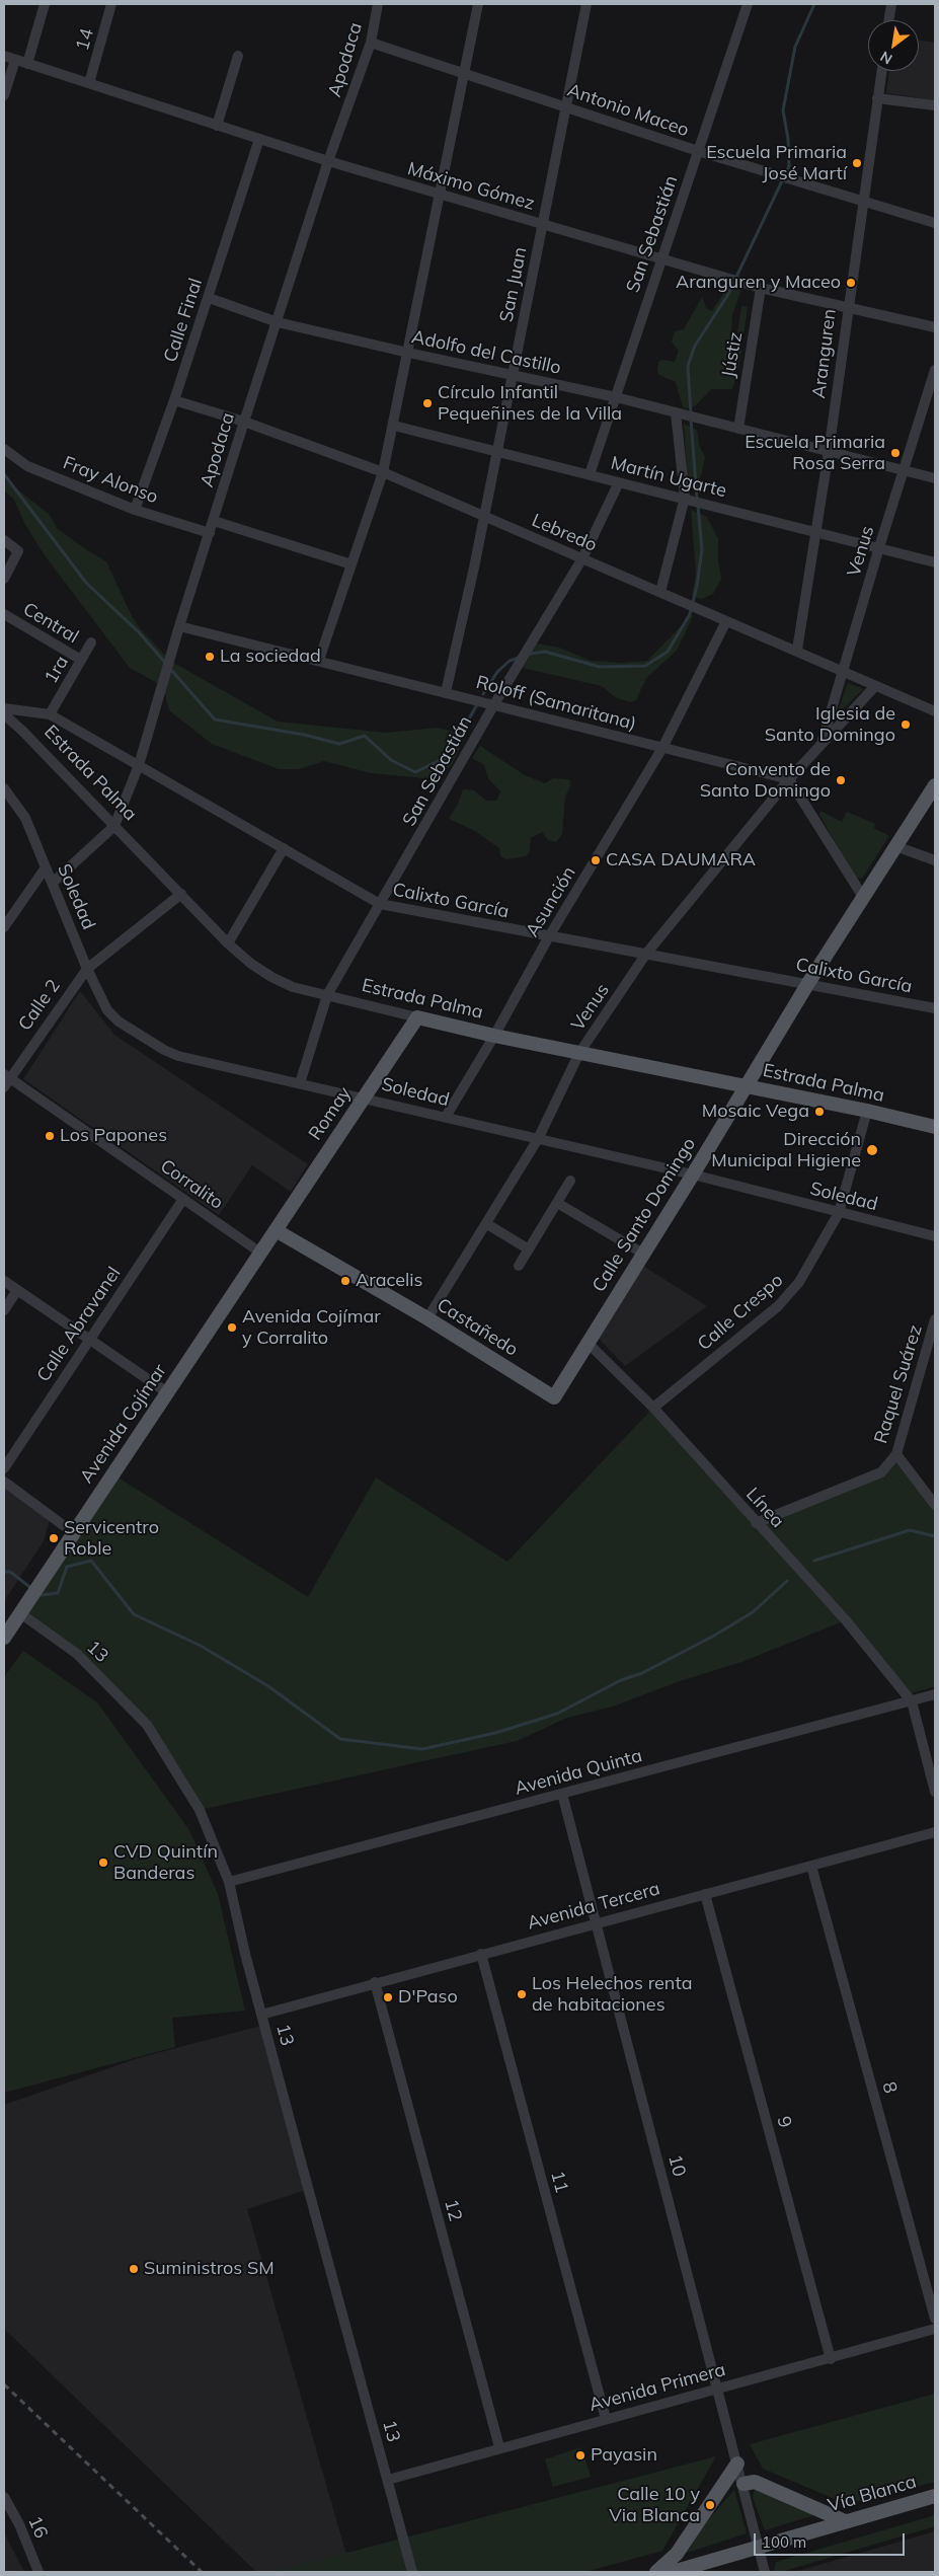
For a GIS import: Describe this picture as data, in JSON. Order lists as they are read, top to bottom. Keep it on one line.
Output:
{"streets":{"main road":["Estrada Palma","Romay","Calle Santo Domingo","Castañedo","Avenida Cojímar","Vía Blanca"],"street":["14","Apodaca","Antonio Maceo","Máximo Gómez","San Sebastián","San Juan","Calle Final","Adolfo del Castillo","Aranguren","Jústiz","Martín Ugarte","Fray Alonso","Lebredo","Venus","Central","1ra","Roloff (Samaritana)","Soledad","Calixto García","Asunción","Calle 2","Corralito","Calle Crespo","Calle Abravanel","Raquel Suárez","Línea","13","Avenida Quinta","Avenida Tercera","8","9","10","11","12","Avenida Primera","16"]},"crossings":[["14","Máximo Gómez"],["Apodaca","Antonio Maceo"],["Apodaca","Máximo Gómez"],["Apodaca","Adolfo del Castillo"],["Apodaca","Fray Alonso"],["Apodaca","Lebredo"],["Apodaca","Roloff (Samaritana)"],["Apodaca","Estrada Palma"],["Apodaca","Soledad"],["Apodaca","Calixto García"],["Antonio Maceo","San Sebastián"],["Antonio Maceo","San Juan"],["Antonio Maceo","Aranguren"],["Máximo Gómez","San Sebastián"],["Máximo Gómez","San Juan"],["Máximo Gómez","Calle Final"],["Máximo Gómez","Aranguren"],["Máximo Gómez","Jústiz"],["San Sebastián","Adolfo del Castillo"],["San Sebastián","Martín Ugarte"],["San Sebastián","Lebredo"],["San Sebastián","Roloff (Samaritana)"],["San Sebastián","Estrada Palma"],["San Sebastián","Soledad"],["San Sebastián","Calixto García"],["San Juan","Adolfo del Castillo"],["San Juan","Martín Ugarte"],["San Juan","Lebredo"],["San Juan","Roloff (Samaritana)"],["Calle Final","Adolfo del Castillo"],["Calle Final","Fray Alonso"],["Calle Final","Lebredo"],["Adolfo del Castillo","Aranguren"],["Adolfo del Castillo","Jústiz"],["Adolfo del Castillo","Venus"],["Aranguren","Martín Ugarte"],["Aranguren","Lebredo"],["Martín Ugarte","Venus"],["Lebredo","Venus"],["Lebredo","Asunción"],["Venus","Roloff (Samaritana)"],["Venus","Estrada Palma"],["Venus","Soledad"],["Venus","Calixto García"],["Venus","Castañedo"],["Central","1ra"],["1ra","Calixto García"],["Roloff (Samaritana)","Asunción"],["Estrada Palma","Asunción"],["Estrada Palma","Calle 2"],["Estrada Palma","Romay"],["Estrada Palma","Calle Santo Domingo"],["Estrada Palma","Calle Crespo"],["Soledad","Asunción"],["Soledad","Calle 2"],["Soledad","Romay"],["Soledad","Calle Santo Domingo"],["Soledad","Calle Crespo"],["Calixto García","Asunción"],["Calixto García","Calle Santo Domingo"],["Calle 2","Corralito"],["Romay","Castañedo"],["Romay","Avenida Cojímar"],["Corralito","Calle Abravanel"],["Corralito","Avenida Cojímar"],["Calle Santo Domingo","Castañedo"],["Calle Santo Domingo","Línea"],["Calle Crespo","Línea"],["Castañedo","Avenida Cojímar"],["Raquel Suárez","Línea"],["Avenida Cojímar","13"],["Línea","Avenida Quinta"],["13","Avenida Quinta"],["13","Avenida Tercera"],["13","Avenida Primera"],["Avenida Quinta","10"],["Avenida Tercera","8"],["Avenida Tercera","9"],["Avenida Tercera","10"],["Avenida Tercera","11"],["Avenida Tercera","12"],["9","Avenida Primera"],["10","Avenida Primera"],["10","Vía Blanca"],["11","Avenida Primera"],["12","Avenida Primera"]],"places":["Escuela Primaria José Martí","Aranguren y Maceo","Círculo Infantil Pequeñines de la Villa","Escuela Primaria Rosa Serra","La sociedad","Iglesia de Santo Domingo","Convento de Santo Domingo","CASA DAUMARA","Mosaic Vega","Los Papones","Dirección Municipal Higiene","Aracelis","Avenida Cojímar y Corralito","Servicentro Roble","CVD Quintín Banderas","Los Helechos renta de habitaciones","D'Paso","Suministros SM","Payasin","Calle 10 y Via Blanca"],"scale_bar":"100 m","north":"bottom left"}
